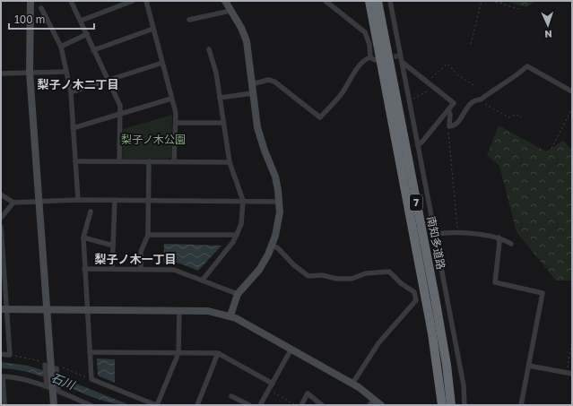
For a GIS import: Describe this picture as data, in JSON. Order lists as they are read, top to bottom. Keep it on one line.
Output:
{"streets":{"highway":["7","南知多道路"]},"districts":["梨子ノ木二丁目","梨子ノ木一丁目"],"water":["石川"],"parks":["梨子ノ木公園"],"scale_bar":"100 m","north":"bottom"}
